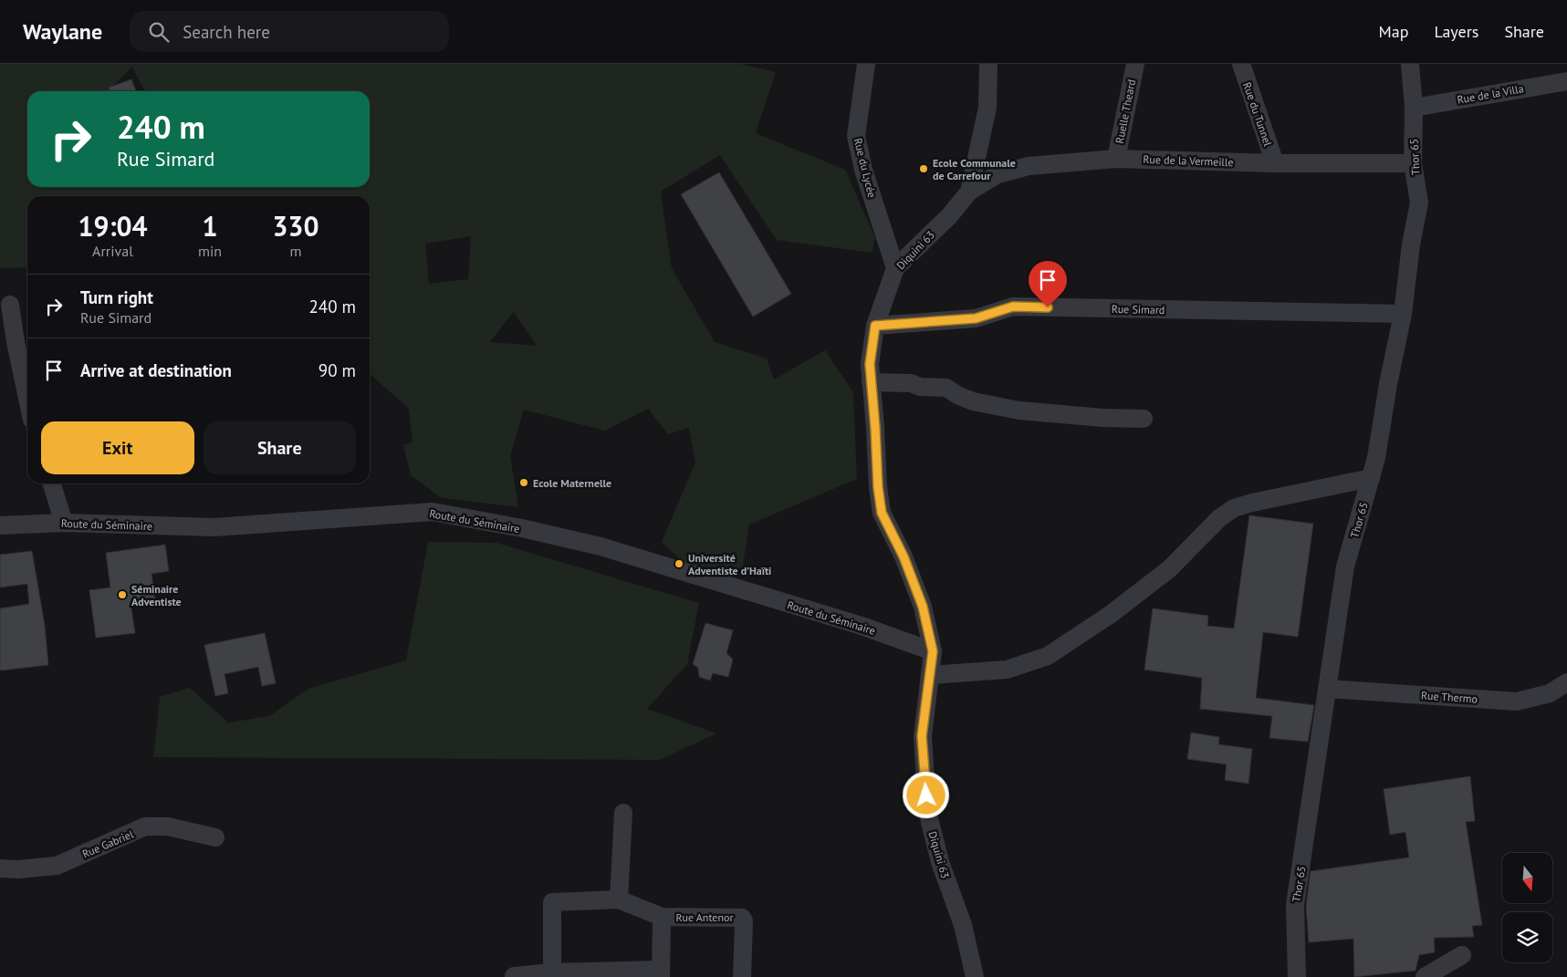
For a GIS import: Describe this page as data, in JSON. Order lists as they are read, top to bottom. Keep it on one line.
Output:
{"streets":{"street":["Rue de la Villa","Ruelle Theard","Rue du Tunnel","Thor 65","Rue de la Vermeille","Rue du Lycée","Diquini 63","Rue Simard","Route du Séminaire","Rue Thermo","Rue Gabriel","Rue Antenor"]},"crossings":[["Rue de la Villa","Thor 65"],["Ruelle Theard","Rue de la Vermeille"],["Rue du Tunnel","Rue de la Vermeille"],["Thor 65","Rue de la Vermeille"],["Thor 65","Rue Simard"],["Thor 65","Rue Thermo"],["Rue de la Vermeille","Diquini 63"],["Rue du Lycée","Diquini 63"],["Diquini 63","Rue Simard"],["Diquini 63","Route du Séminaire"]],"places":["Ecole Communale de Carrefour","Ecole Maternelle","Université Adventiste d’Haïti","Séminaire Adventiste"],"north":"bottom","page":{"header":"Waylane","search":"Search here","nav":["Map","Layers","Share"],"turn":["240 m","Rue Simard"],"eta":["19:04","Arrival","1","min","330","m"],"list":[{"name":"Turn right","note":"Rue Simard","value":"240 m"},{"name":"Arrive at destination","value":"90 m"}],"buttons":["Exit","Share"]}}
